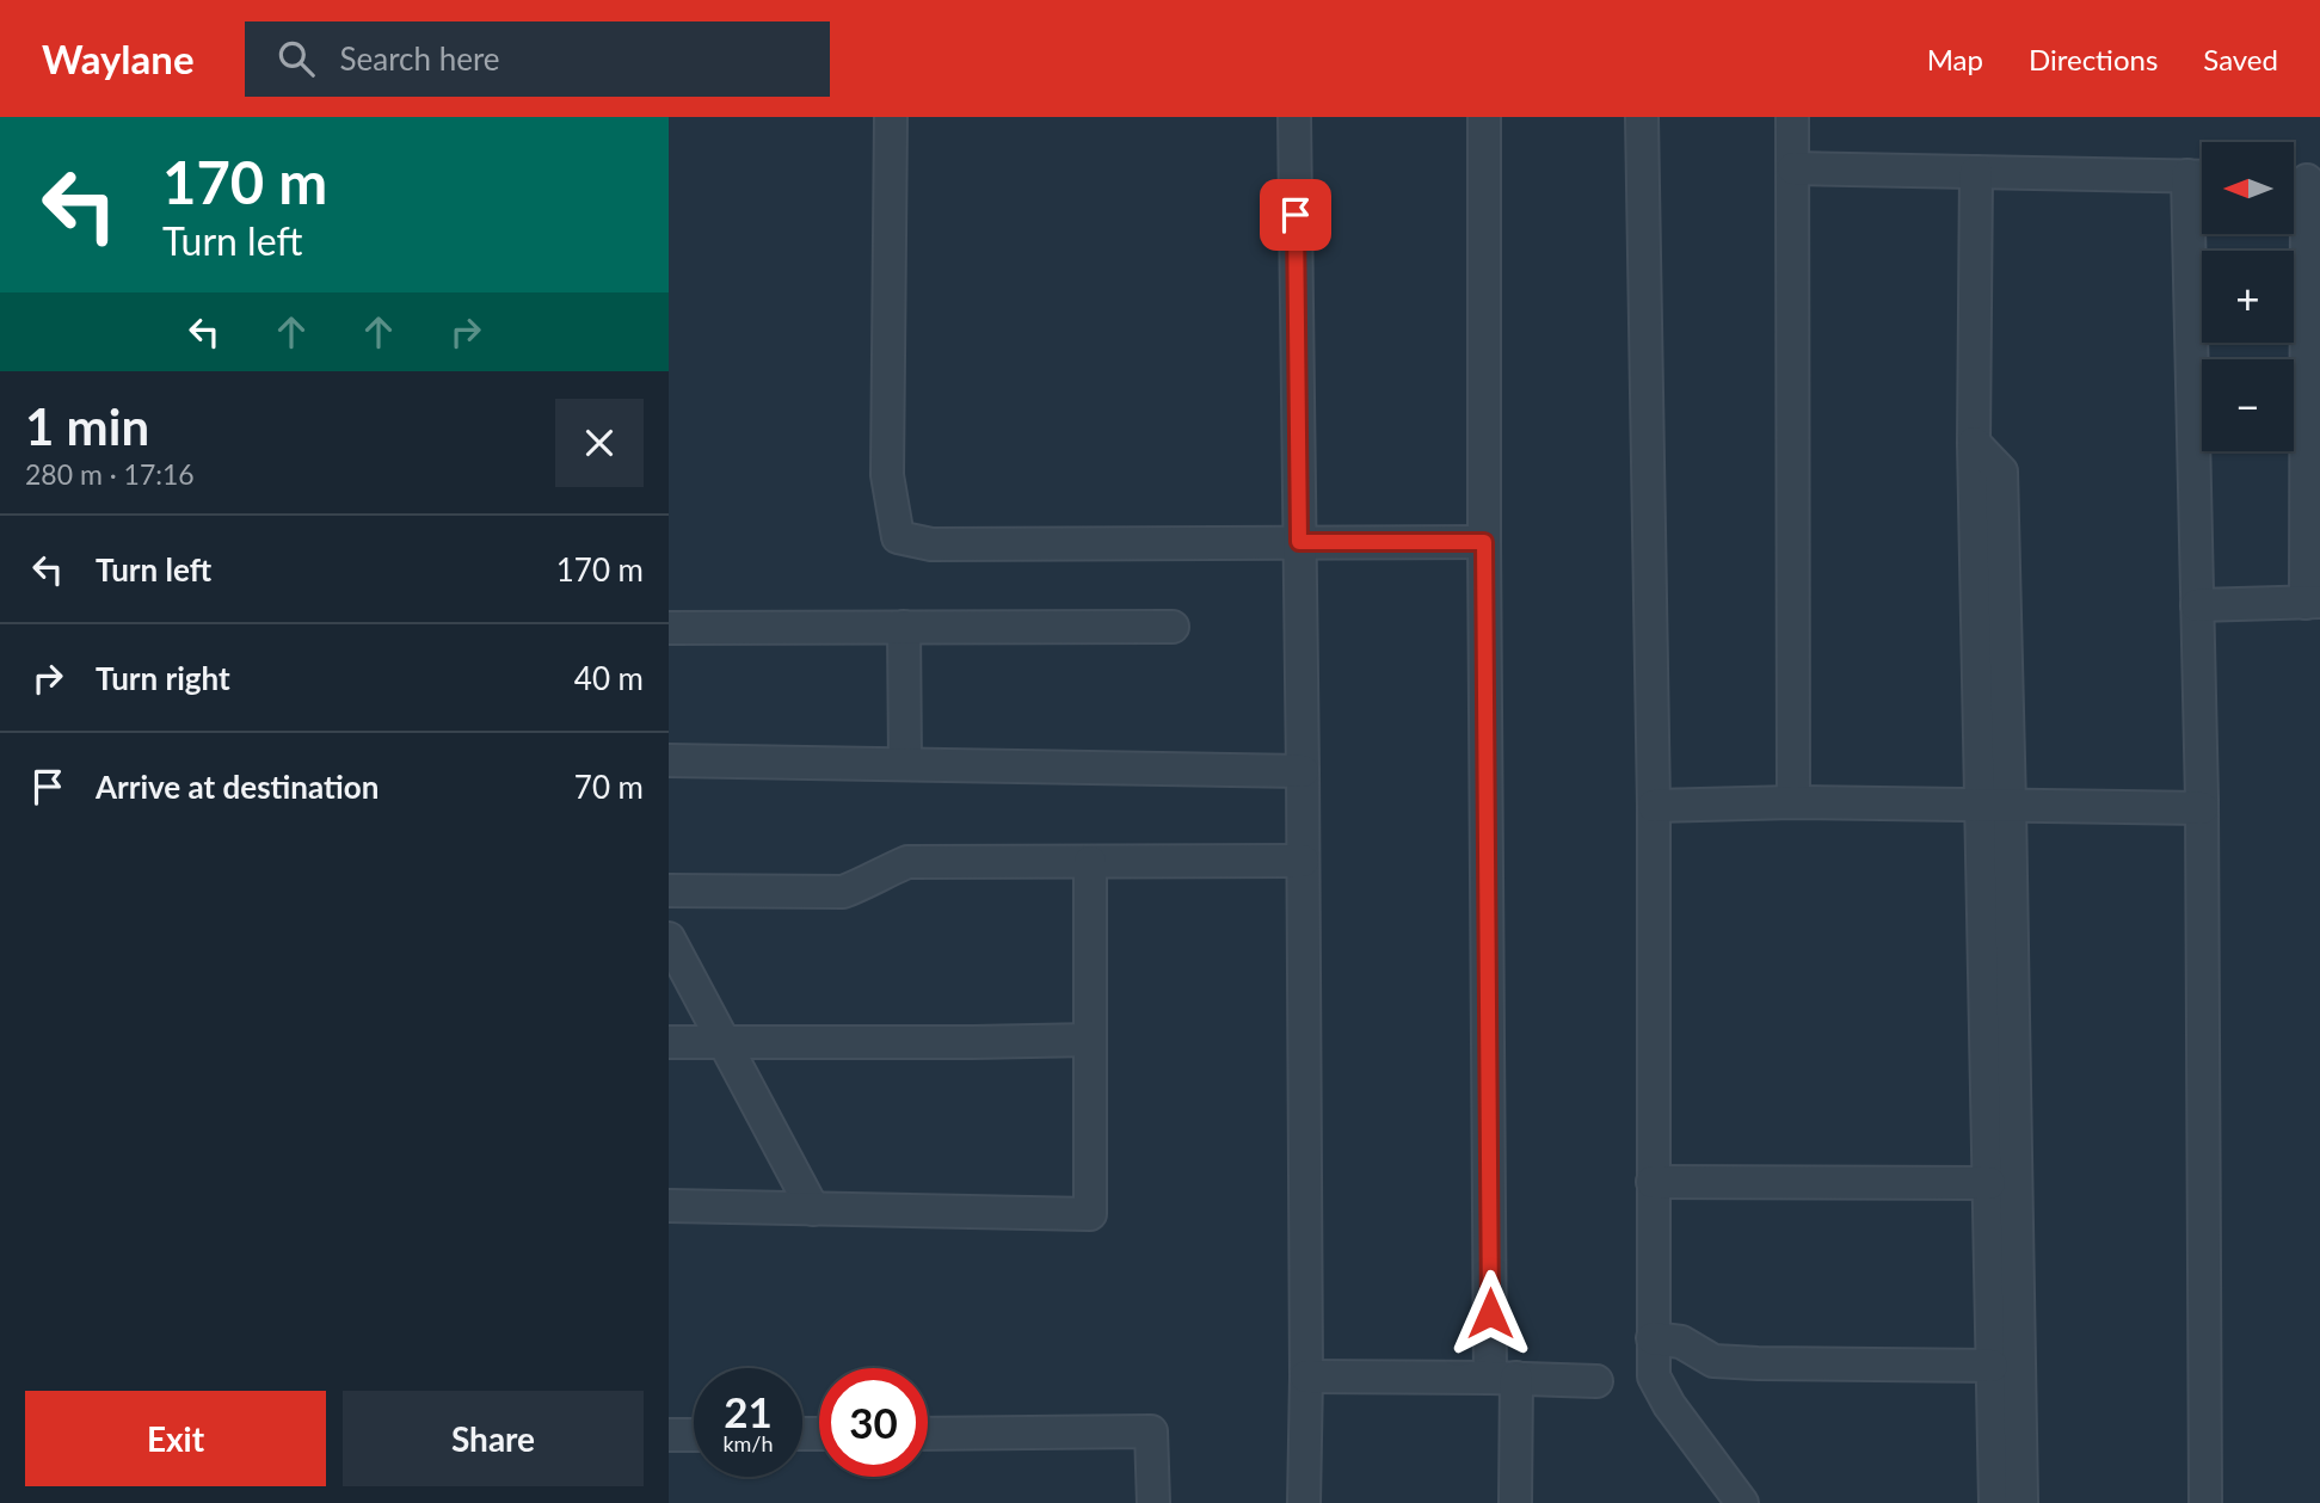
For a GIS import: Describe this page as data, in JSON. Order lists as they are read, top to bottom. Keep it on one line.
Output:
{"north":"left","page":{"header":"Waylane","search":"Search here","nav":["Map","Directions","Saved"],"turn":["170 m","Turn left"],"map_buttons":["+","−"],"heading":["1 min","280 m · 17:16"],"list":[{"name":"Turn left","value":"170 m"},{"name":"Turn right","value":"40 m"},{"name":"Arrive at destination","value":"70 m"}],"speed":"21 km/h","limit":"30","buttons":["Exit","Share"]}}
